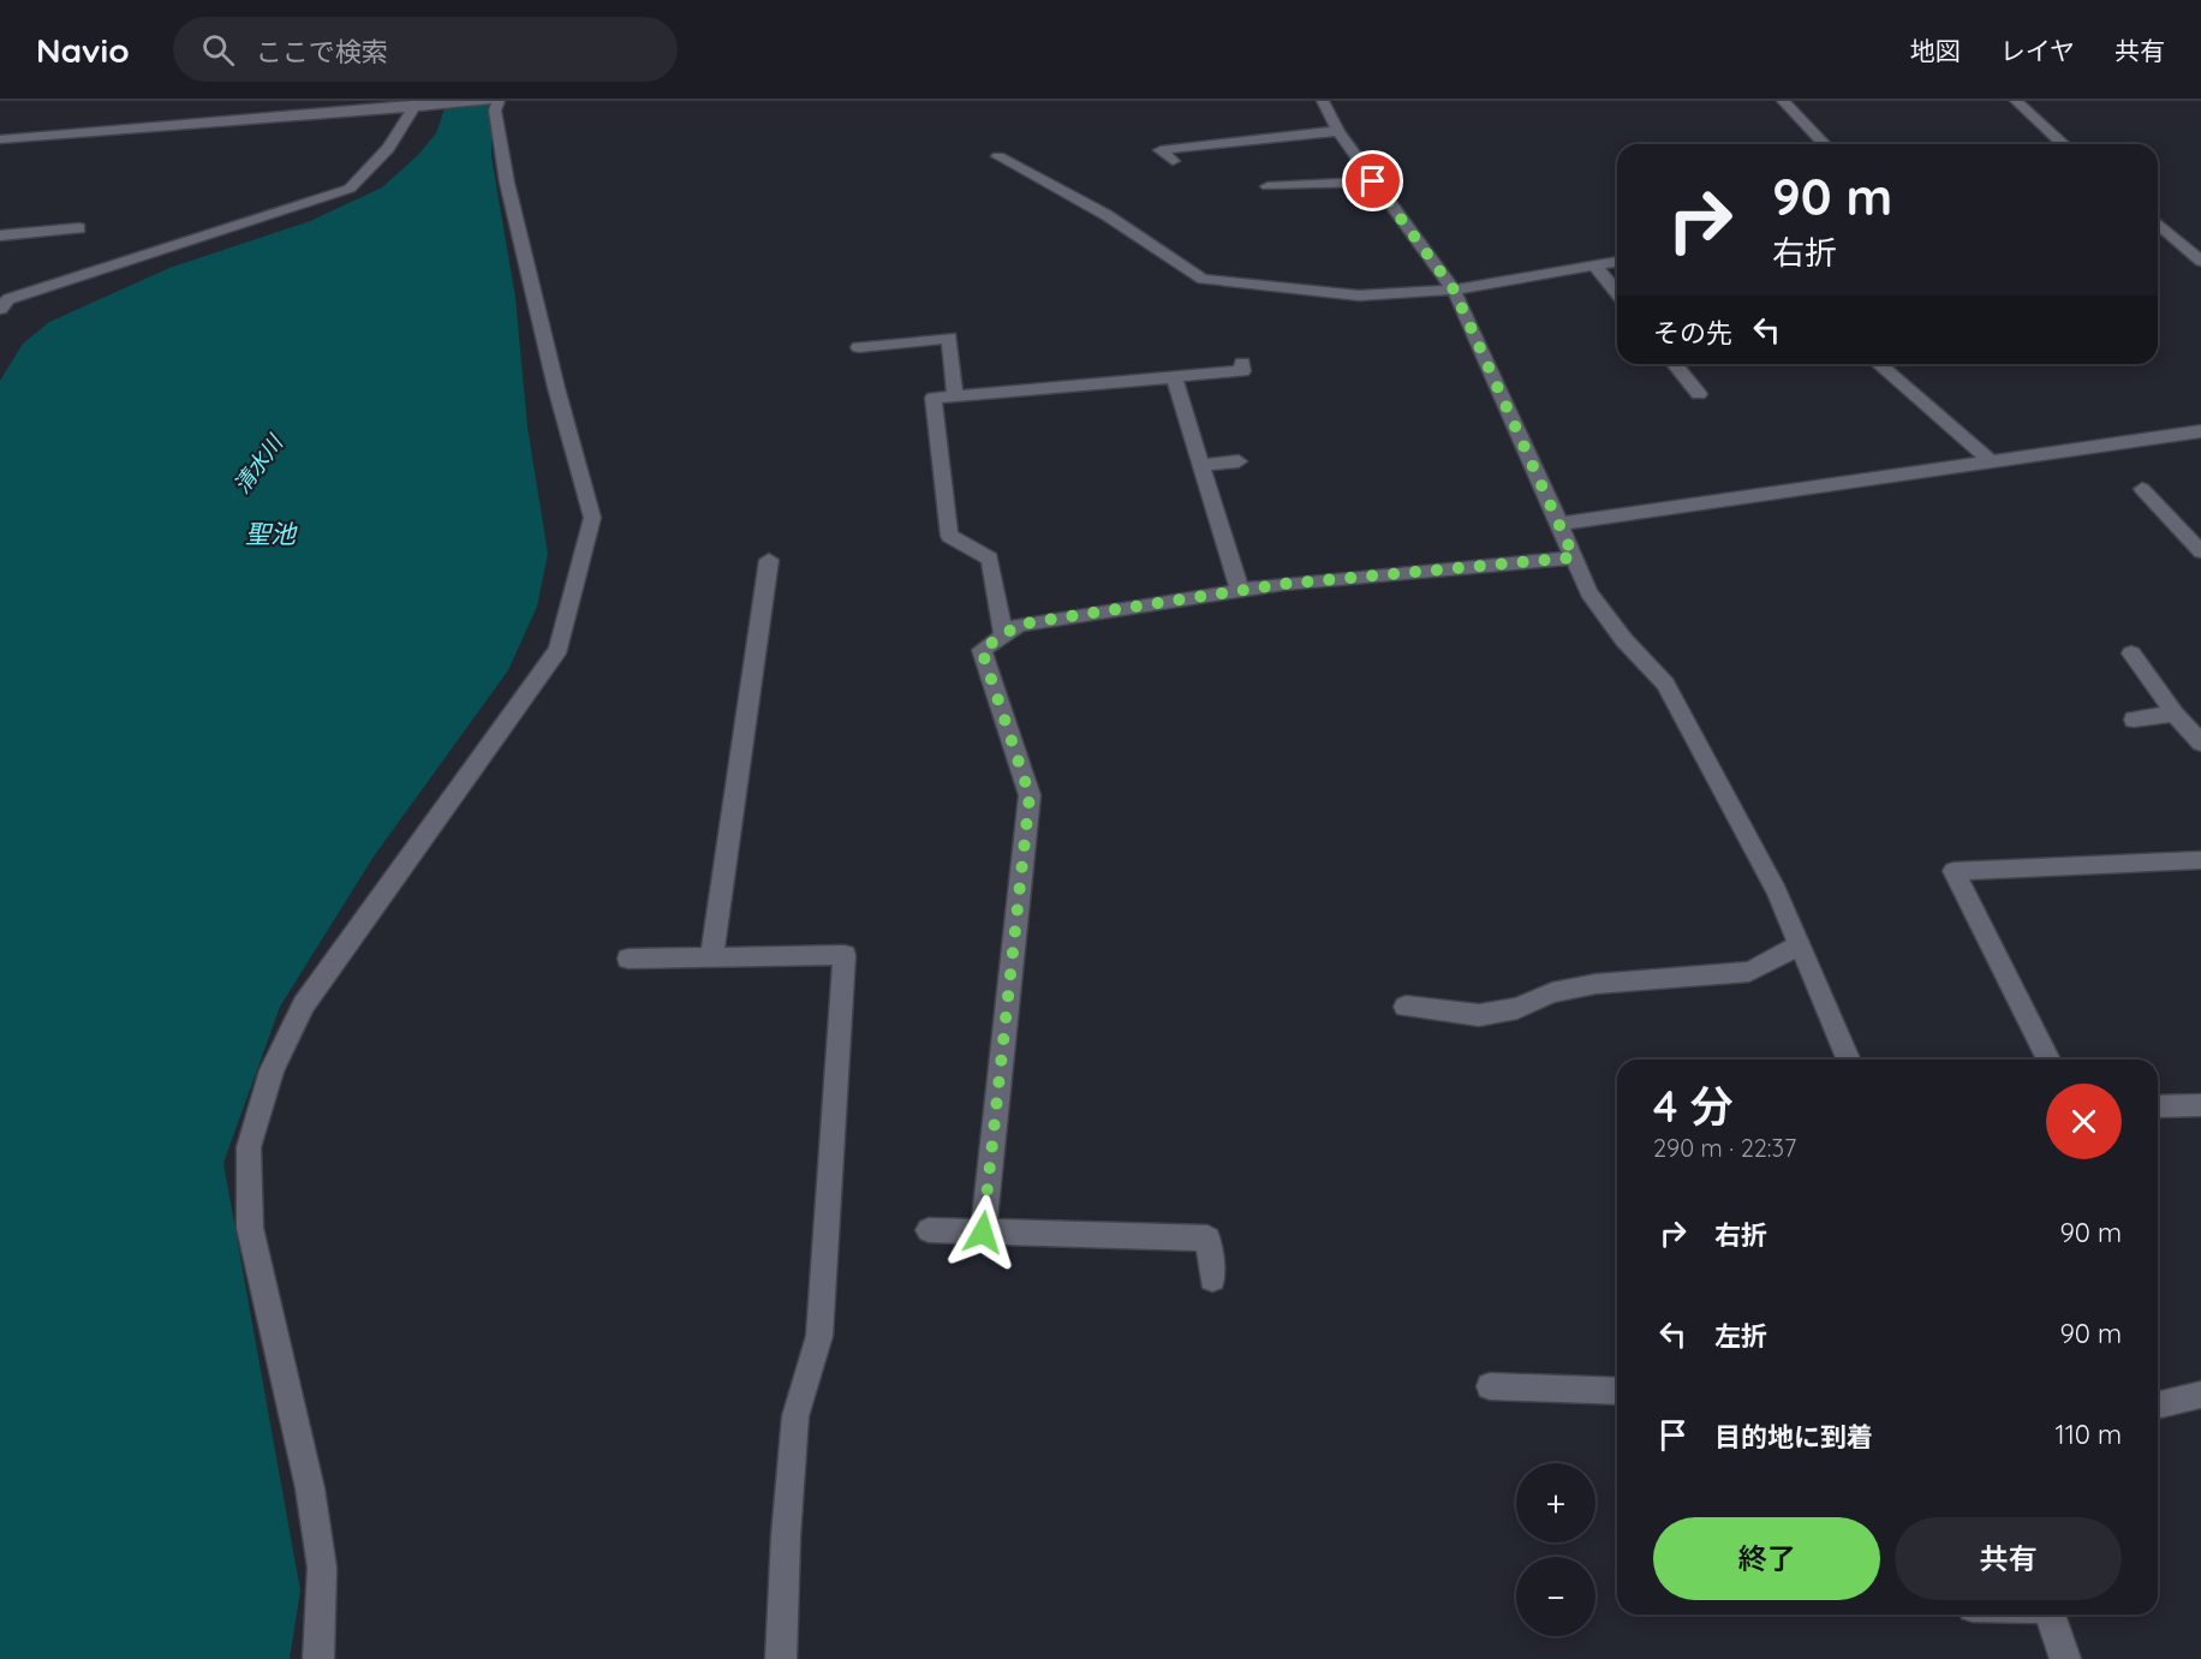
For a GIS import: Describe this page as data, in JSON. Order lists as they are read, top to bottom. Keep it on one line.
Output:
{"water":["清水川","聖池"],"page":{"header":"Navio","search":"ここで検索","nav":["地図","レイヤ","共有"],"turn":["90 m","右折"],"then":"その先","heading":["4 分","290 m · 22:37"],"list":[{"name":"右折","value":"90 m"},{"name":"左折","value":"90 m"},{"name":"目的地に到着","value":"110 m"}],"map_buttons":["+","−"],"buttons":["終了","共有"]}}
